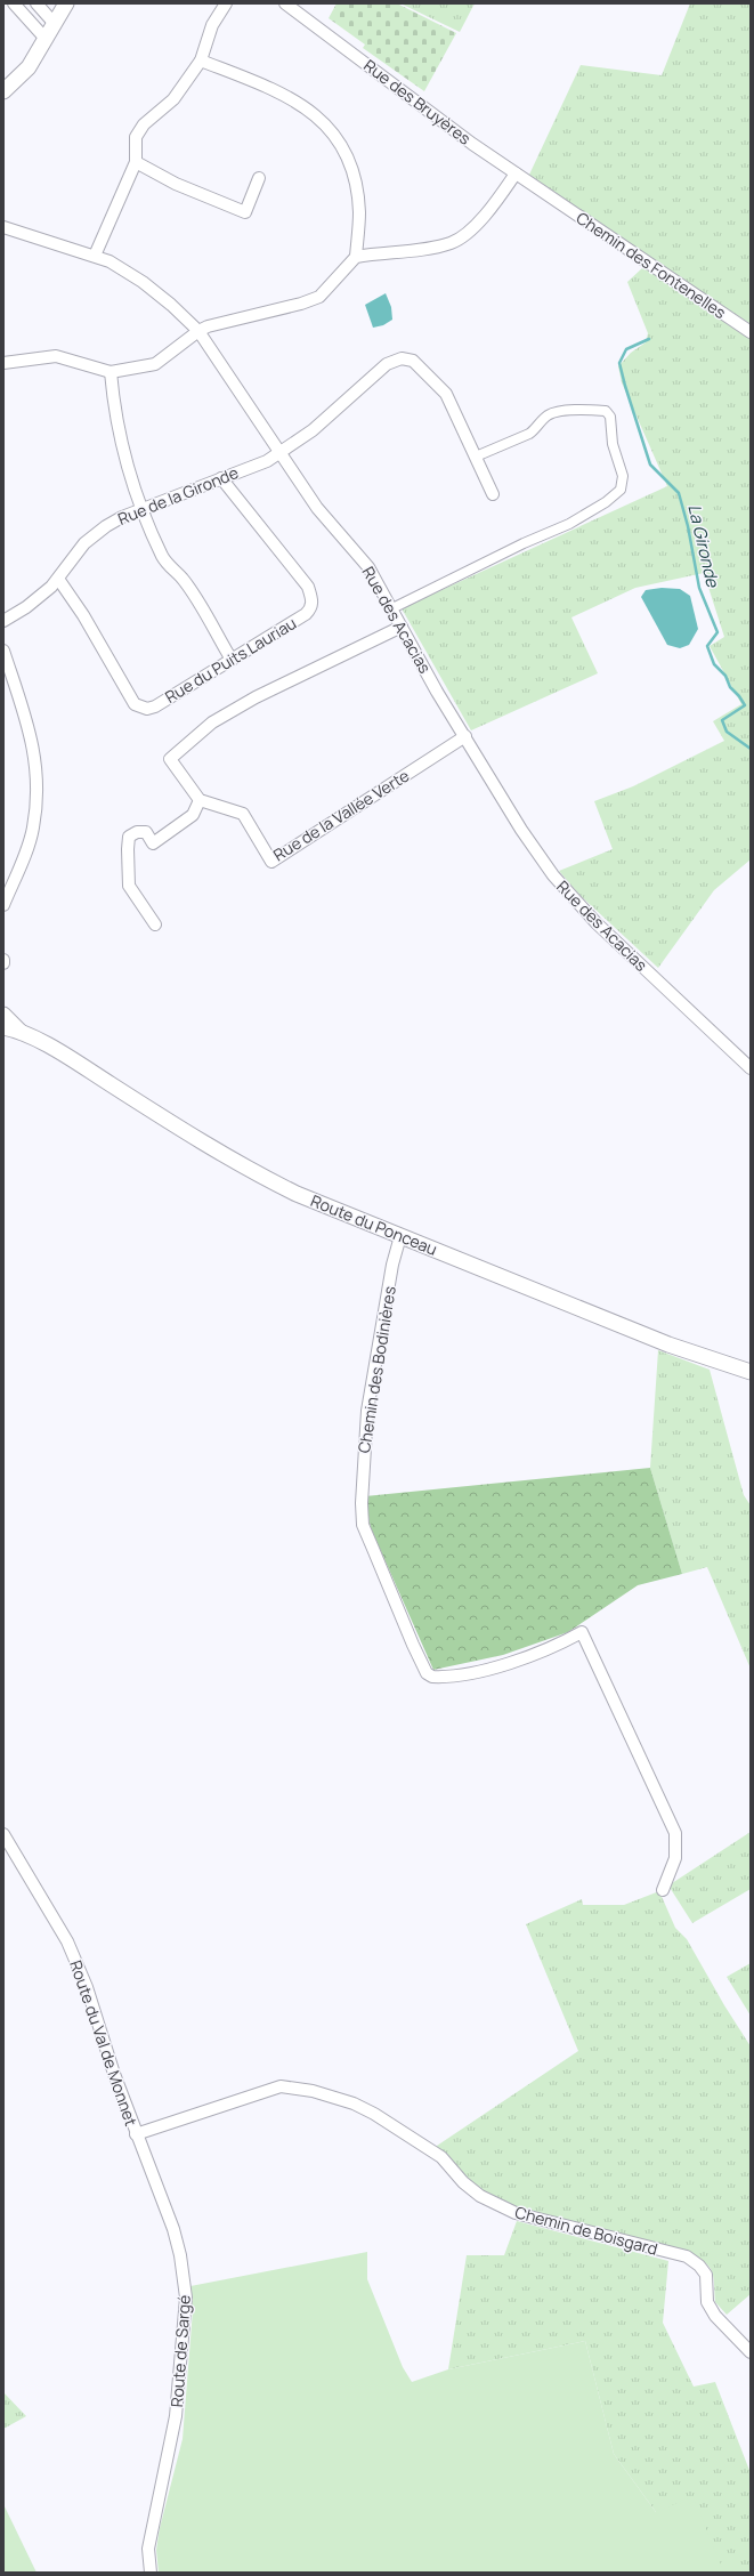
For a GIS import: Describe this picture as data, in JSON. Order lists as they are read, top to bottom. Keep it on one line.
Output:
{"streets":{"street":["Rue des Bruyères","Chemin des Fontenelles","Rue de la Gironde","Rue des Acacias","Rue du Puits Lauriau","Rue de la Vallée Verte","Route du Ponceau","Chemin des Bodinières","Route du Val de Monnet","Chemin de Boisgard","Route de Sargé"]},"crossings":[["Rue des Bruyères","Chemin des Fontenelles"],["Rue de la Gironde","Rue des Acacias"],["Rue de la Gironde","Rue du Puits Lauriau"],["Rue des Acacias","Rue de la Vallée Verte"],["Route du Ponceau","Chemin des Bodinières"],["Route du Val de Monnet","Chemin de Boisgard"],["Route du Val de Monnet","Route de Sargé"],["Chemin de Boisgard","Route de Sargé"]],"water":["La Gironde"]}
